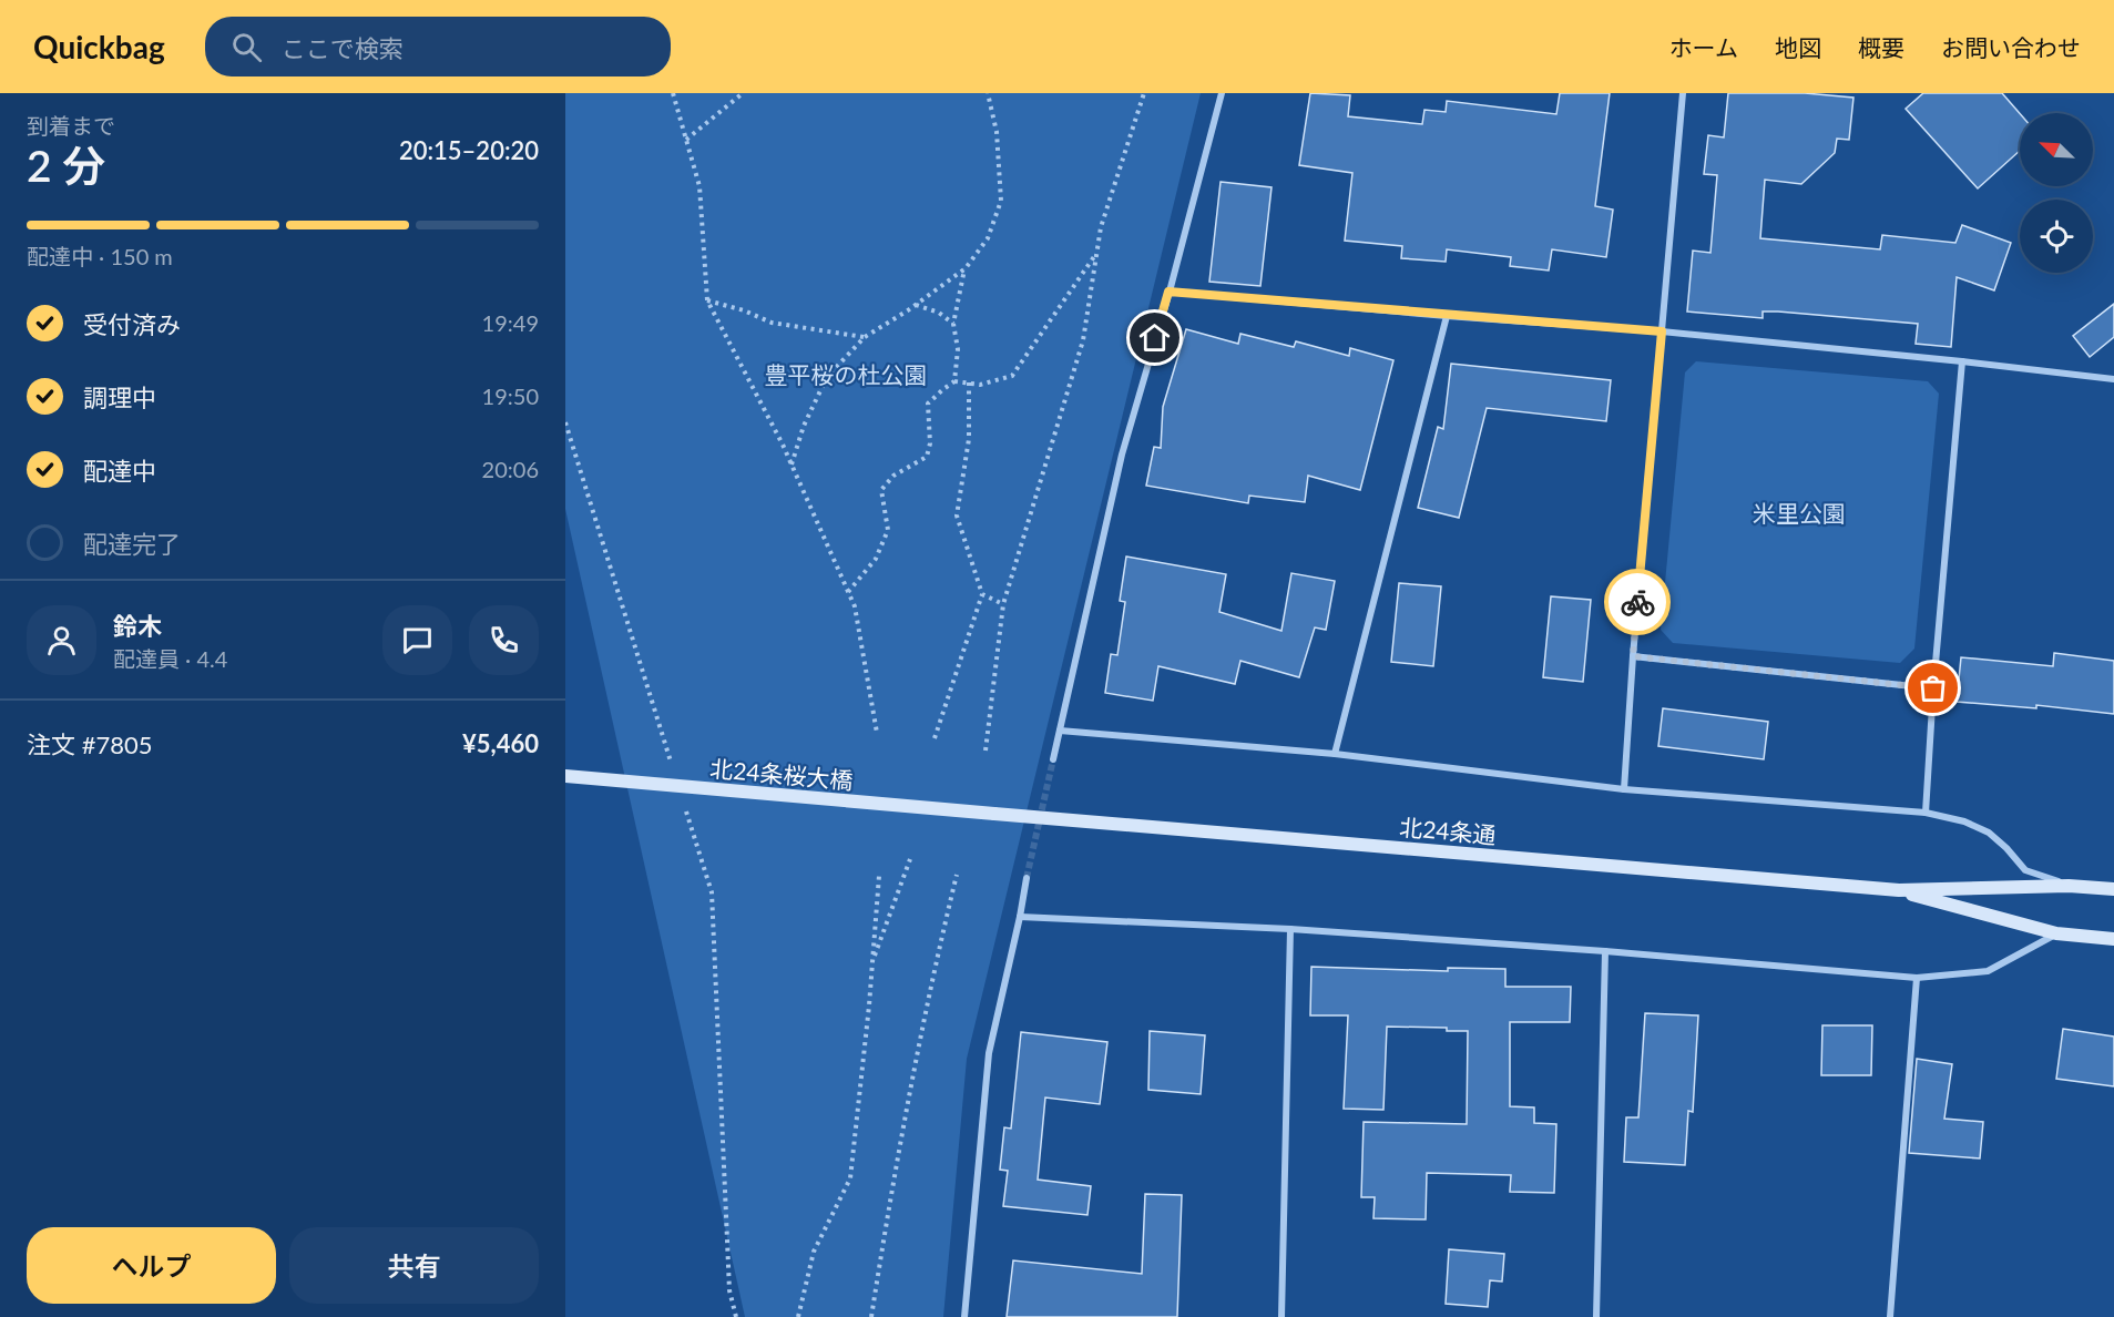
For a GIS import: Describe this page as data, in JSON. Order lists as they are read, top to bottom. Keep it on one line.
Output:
{"streets":{"street":["北24条桜大橋","北24条通"]},"crossings":[["北24条桜大橋","北24条通"]],"parks":["豊平桜の杜公園","米里公園"],"north":"top left","page":{"header":"Quickbag","search":"ここで検索","nav":["ホーム","地図","概要","お問い合わせ"],"heading":["2 分","到着まで","20:15–20:20"],"panel":["鈴木","配達員 · 4.4","注文 #7805","¥5,460"],"bar":"配達中 · 150 m","list":[["受付済み","19:49"],["調理中","19:50"],["配達中","20:06"],"配達完了"],"buttons":["ヘルプ","共有"]}}
